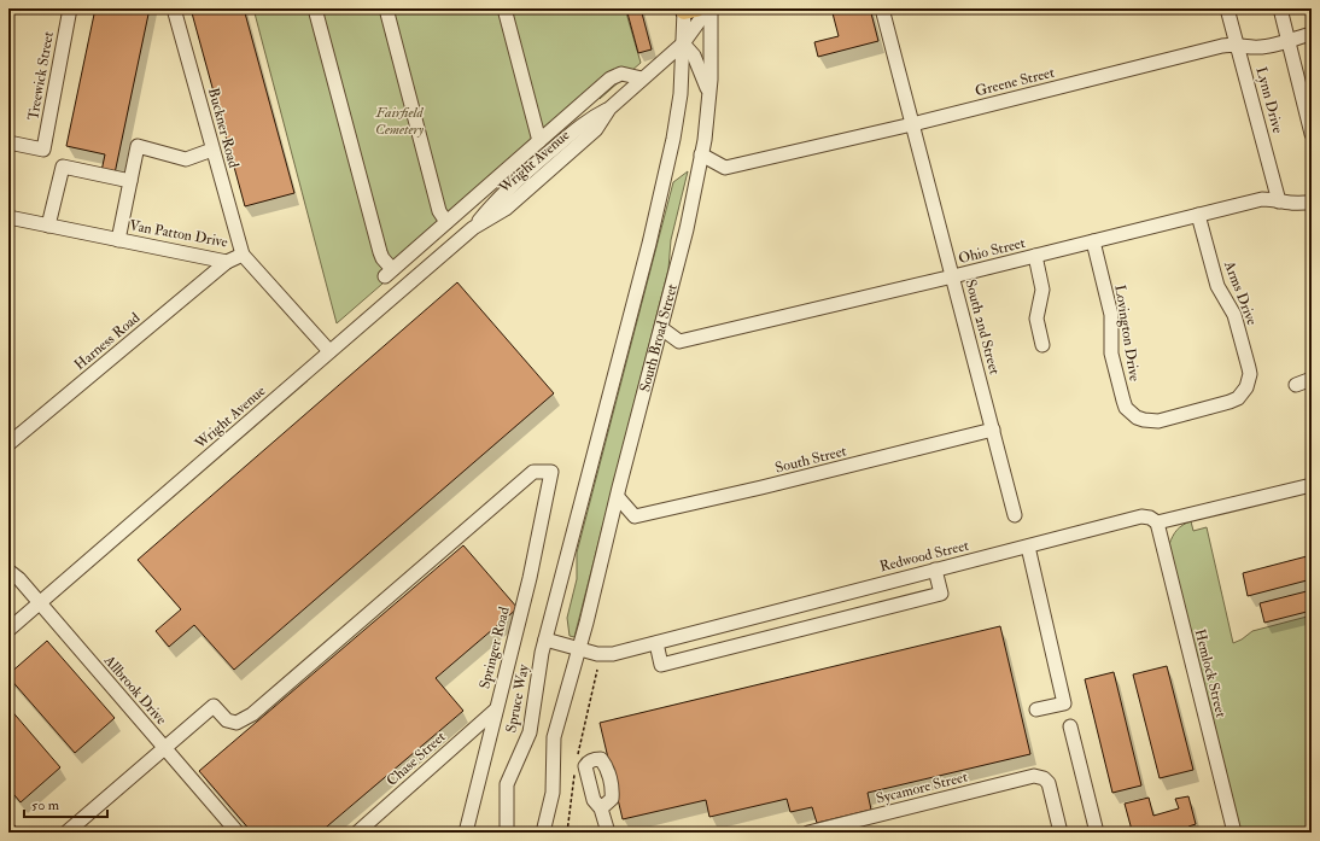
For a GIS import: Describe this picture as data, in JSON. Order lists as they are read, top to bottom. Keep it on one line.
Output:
{"streets":{"street":["Treewick Street","Greene Street","Lynn Drive","Buckner Road","Wright Avenue","Van Patton Drive","Ohio Street","Arms Drive","South 2nd Street","Lovington Drive","South Broad Street","Harness Road","South Street","Redwood Street","Springer Road","Hemlock Street","Allbrook Drive","Spruce Way","Chase Street","Sycamore Street"]},"crossings":[["Greene Street","Lynn Drive"],["Greene Street","South 2nd Street"],["Greene Street","South Broad Street"],["Lynn Drive","Ohio Street"],["Buckner Road","Van Patton Drive"],["Wright Avenue","Van Patton Drive"],["Wright Avenue","South Broad Street"],["Wright Avenue","Allbrook Drive"],["Van Patton Drive","Harness Road"],["Ohio Street","Arms Drive"],["Ohio Street","South 2nd Street"],["Ohio Street","Lovington Drive"],["Ohio Street","South Broad Street"],["Arms Drive","Lovington Drive"],["South 2nd Street","South Street"],["South Broad Street","South Street"],["South Broad Street","Redwood Street"],["Redwood Street","Hemlock Street"],["Redwood Street","Spruce Way"],["Springer Road","Allbrook Drive"],["Springer Road","Chase Street"]],"parks":["Fairfield Cemetery"],"scale_bar":"50 m"}
